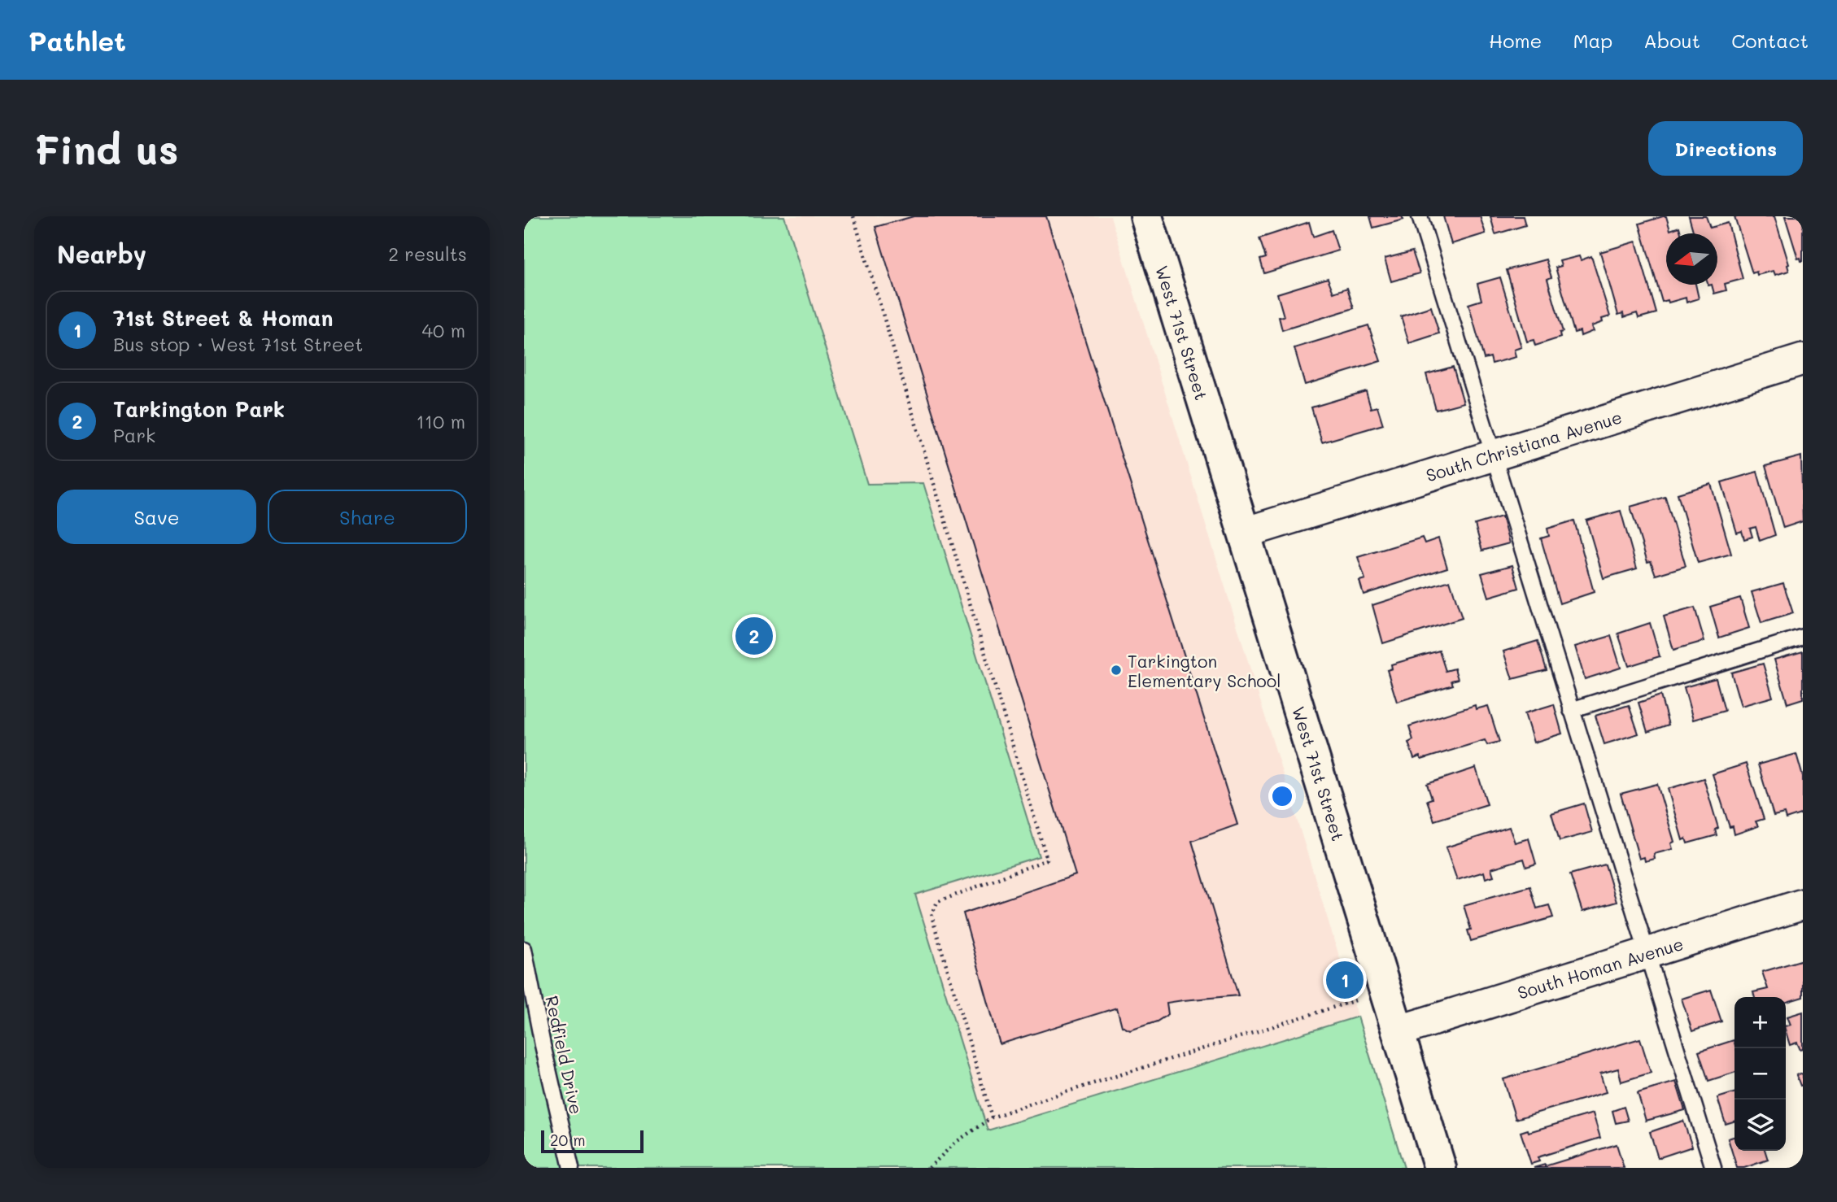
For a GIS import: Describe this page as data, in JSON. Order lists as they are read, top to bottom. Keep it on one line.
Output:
{"streets":{"main road":["West 71st Street"],"street":["South Christiana Avenue","South Homan Avenue"],"lane":["Redfield Drive"]},"crossings":[["West 71st Street","South Christiana Avenue"],["West 71st Street","South Homan Avenue"]],"places":["Tarkington Elementary School"],"scale_bar":"20 m","north":"left","page":{"header":"Pathlet","nav":["Home","Map","About","Contact"],"buttons":["Directions",["Save","Share"]],"title":"Find us","heading":["Nearby","2 results"],"list":[{"mark":"1","name":"71st Street & Homan","note":"Bus stop · West 71st Street","value":"40 m"},{"mark":"2","name":"Tarkington Park","note":"Park","value":"110 m"}],"pins":["2","1"],"map_buttons":["+","−"],"scale":"20 m"}}
